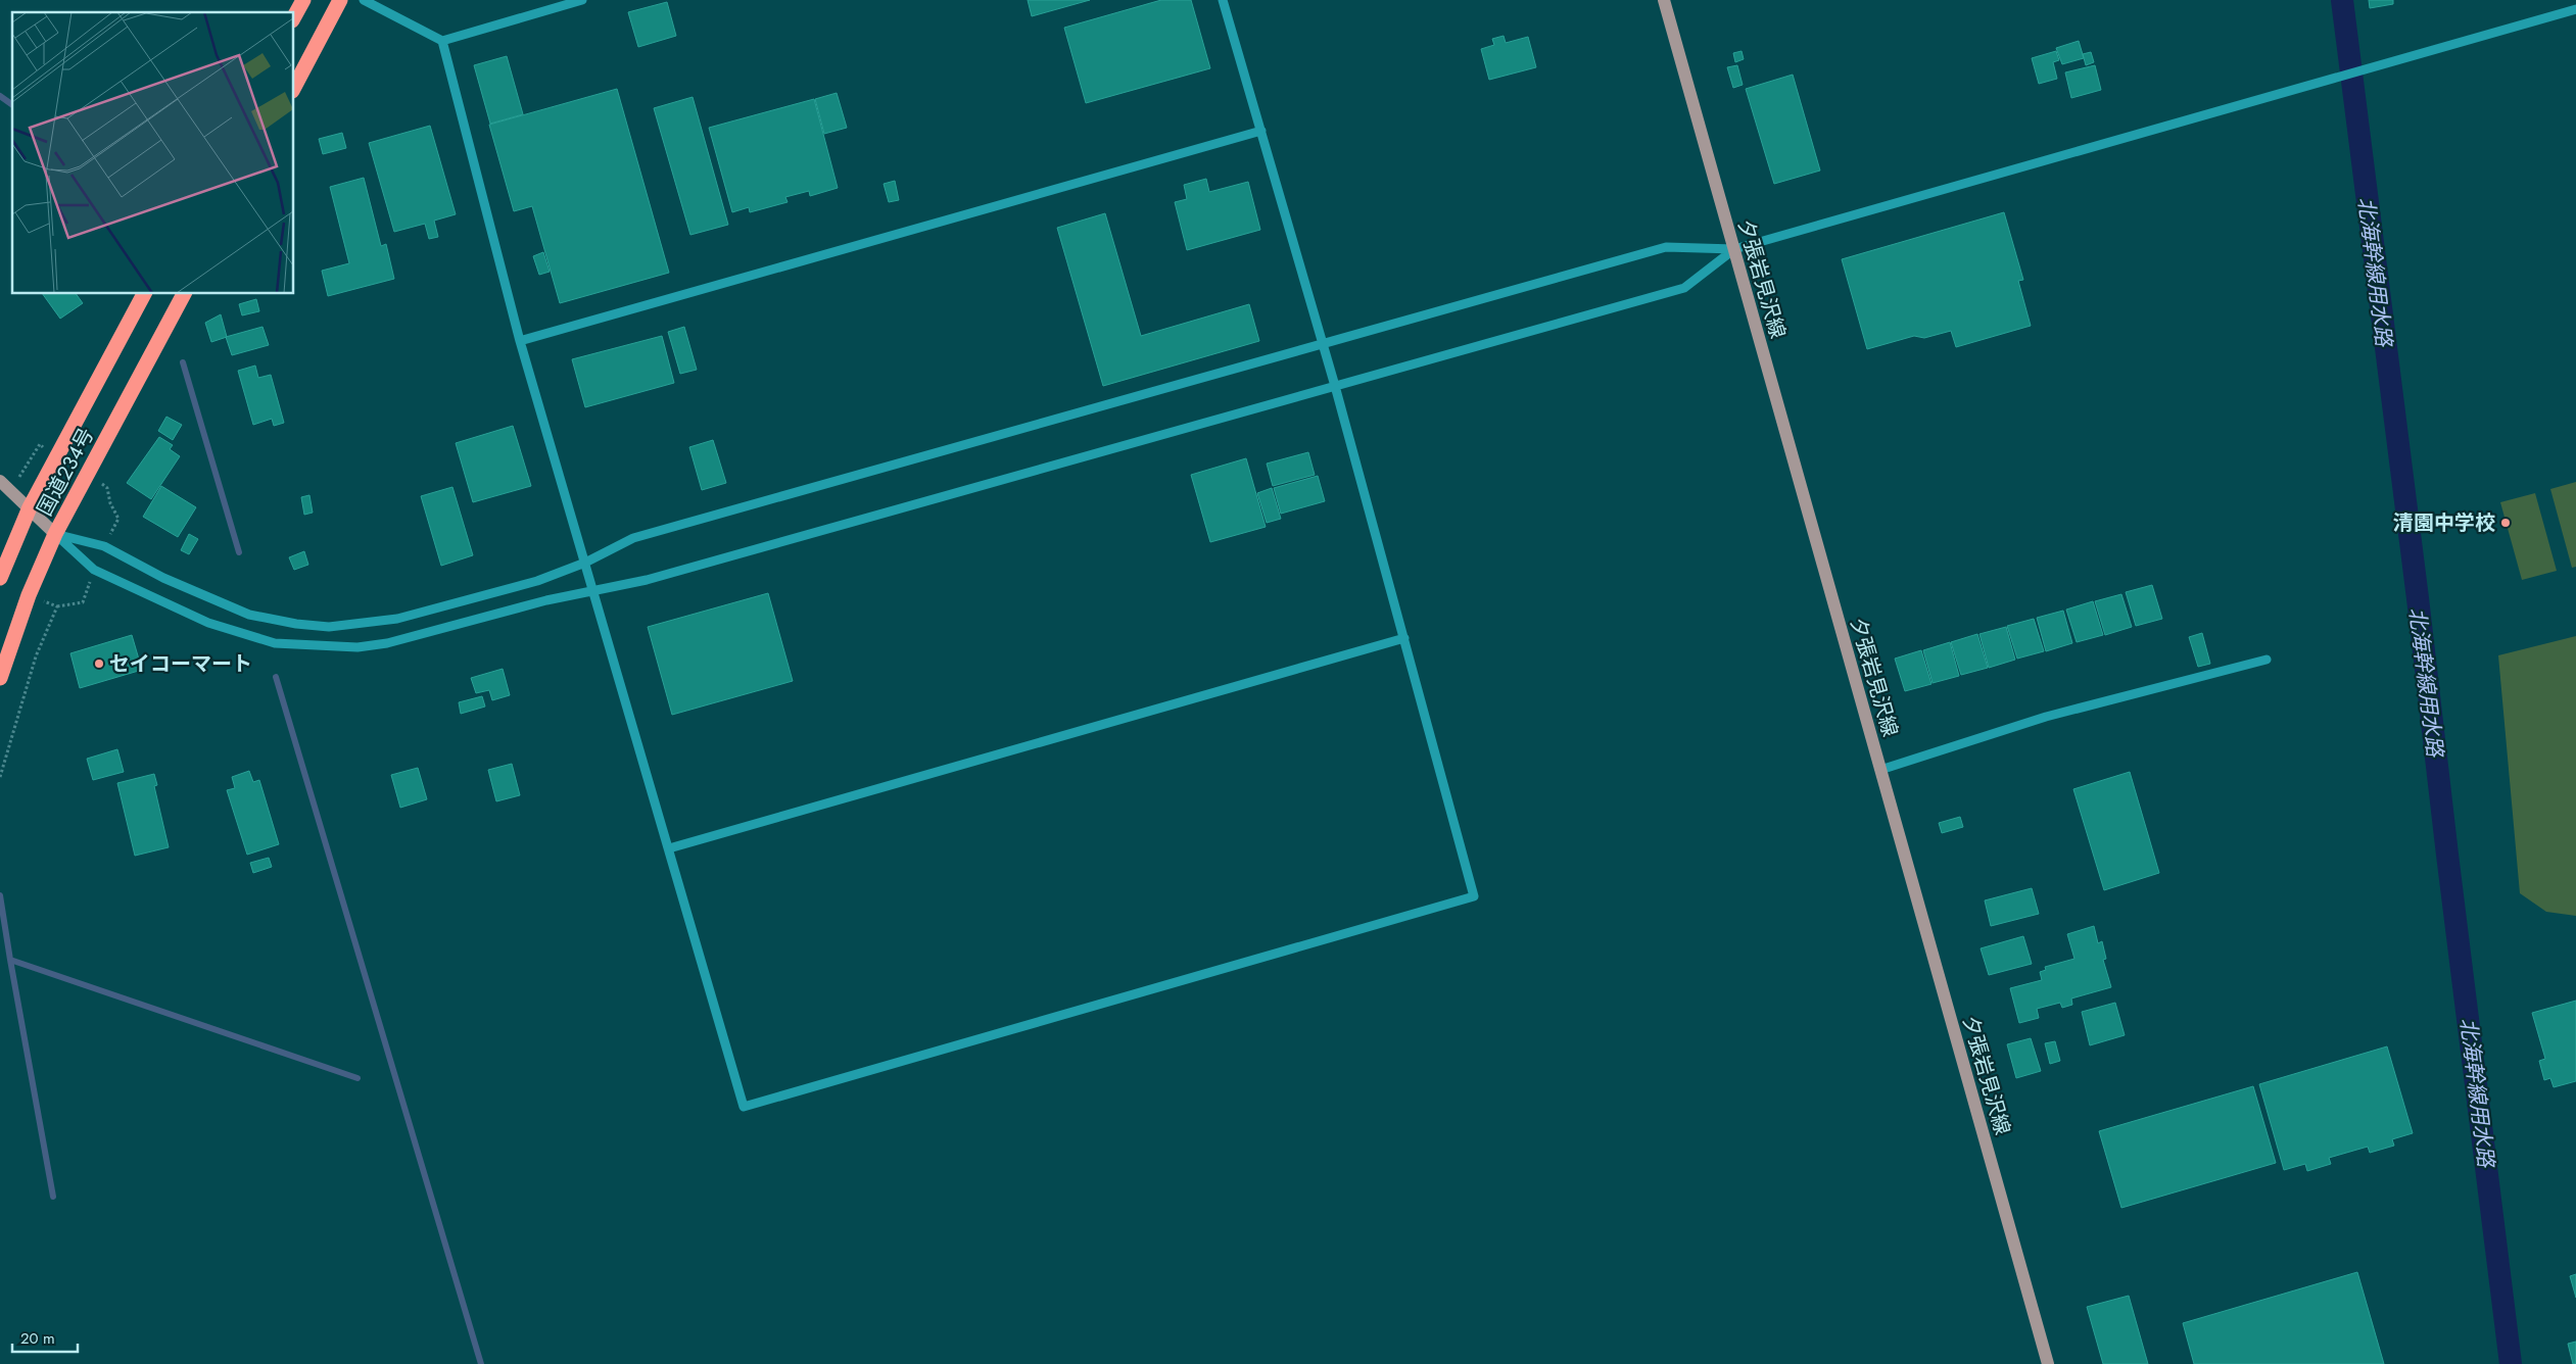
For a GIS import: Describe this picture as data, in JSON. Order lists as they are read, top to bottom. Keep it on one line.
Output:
{"streets":{"highway":["国道234号"],"main road":["夕張岩見沢線"]},"water":["北海幹線用水路"],"places":["清園中学校","セイコーマート"],"scale_bar":"20 m"}
